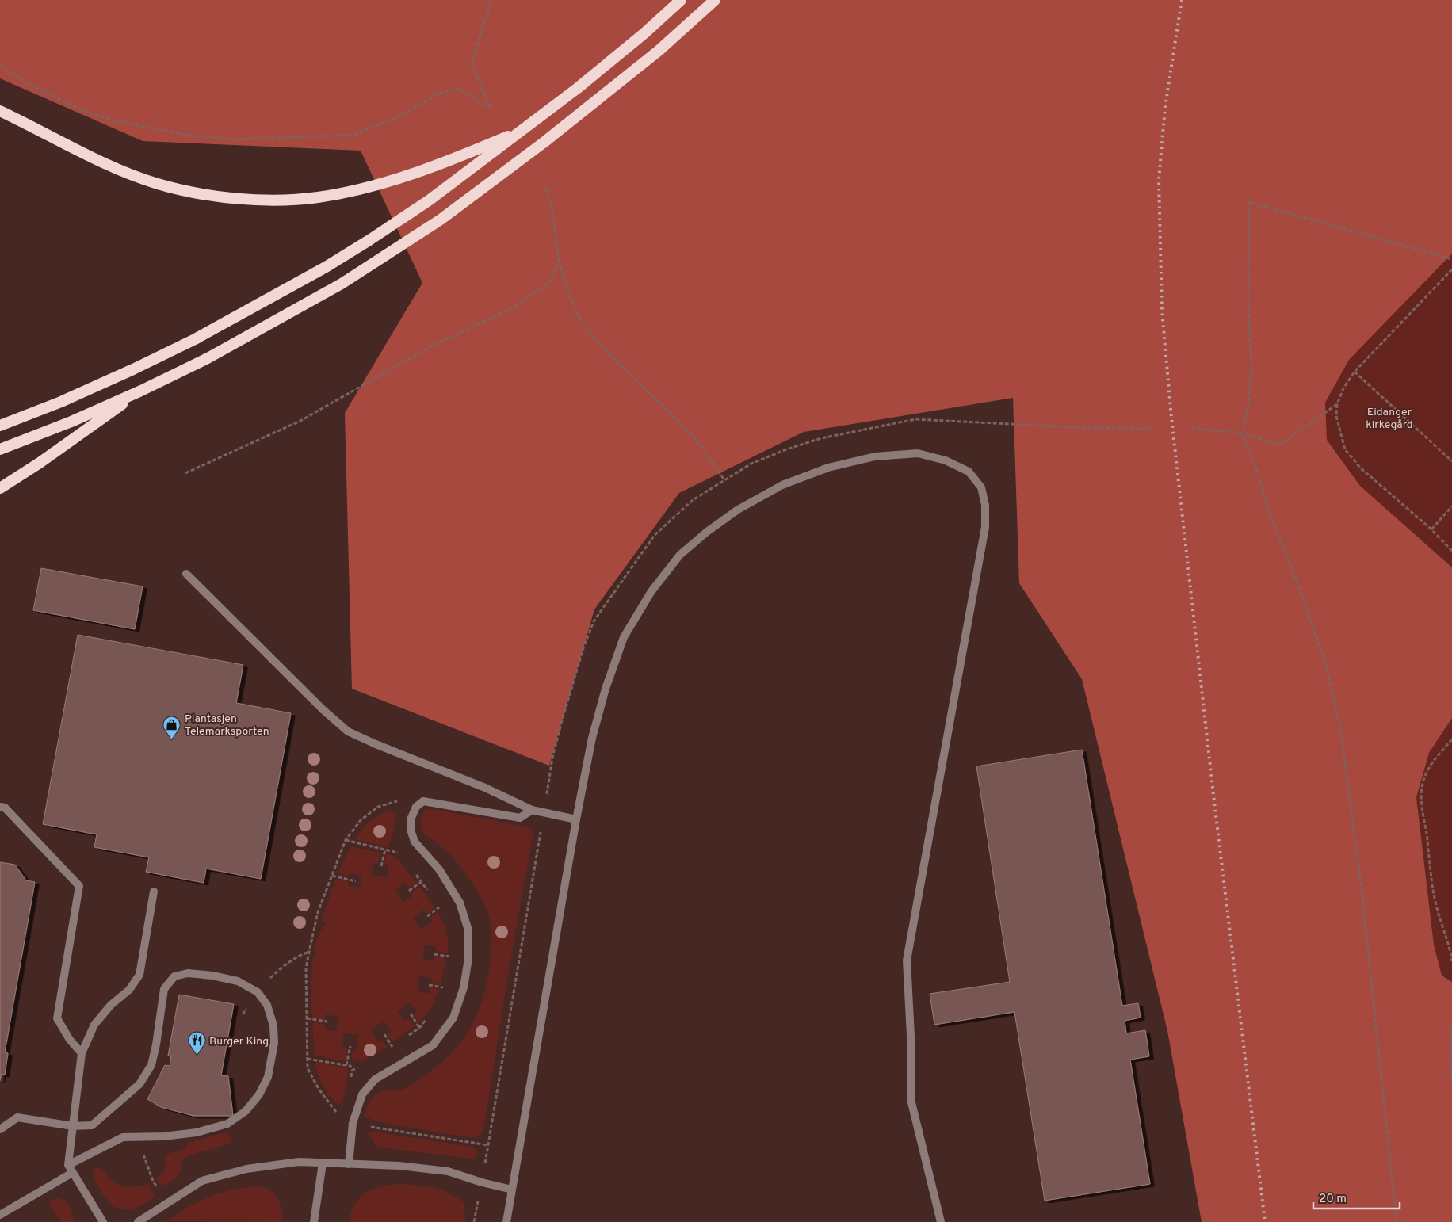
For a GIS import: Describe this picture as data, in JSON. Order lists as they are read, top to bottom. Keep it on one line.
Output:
{"parks":["Eidanger kirkegård"],"places":{"shop":["Plantasjen Telemarksporten"],"restaurant":["Burger King"]},"scale_bar":"20 m"}
